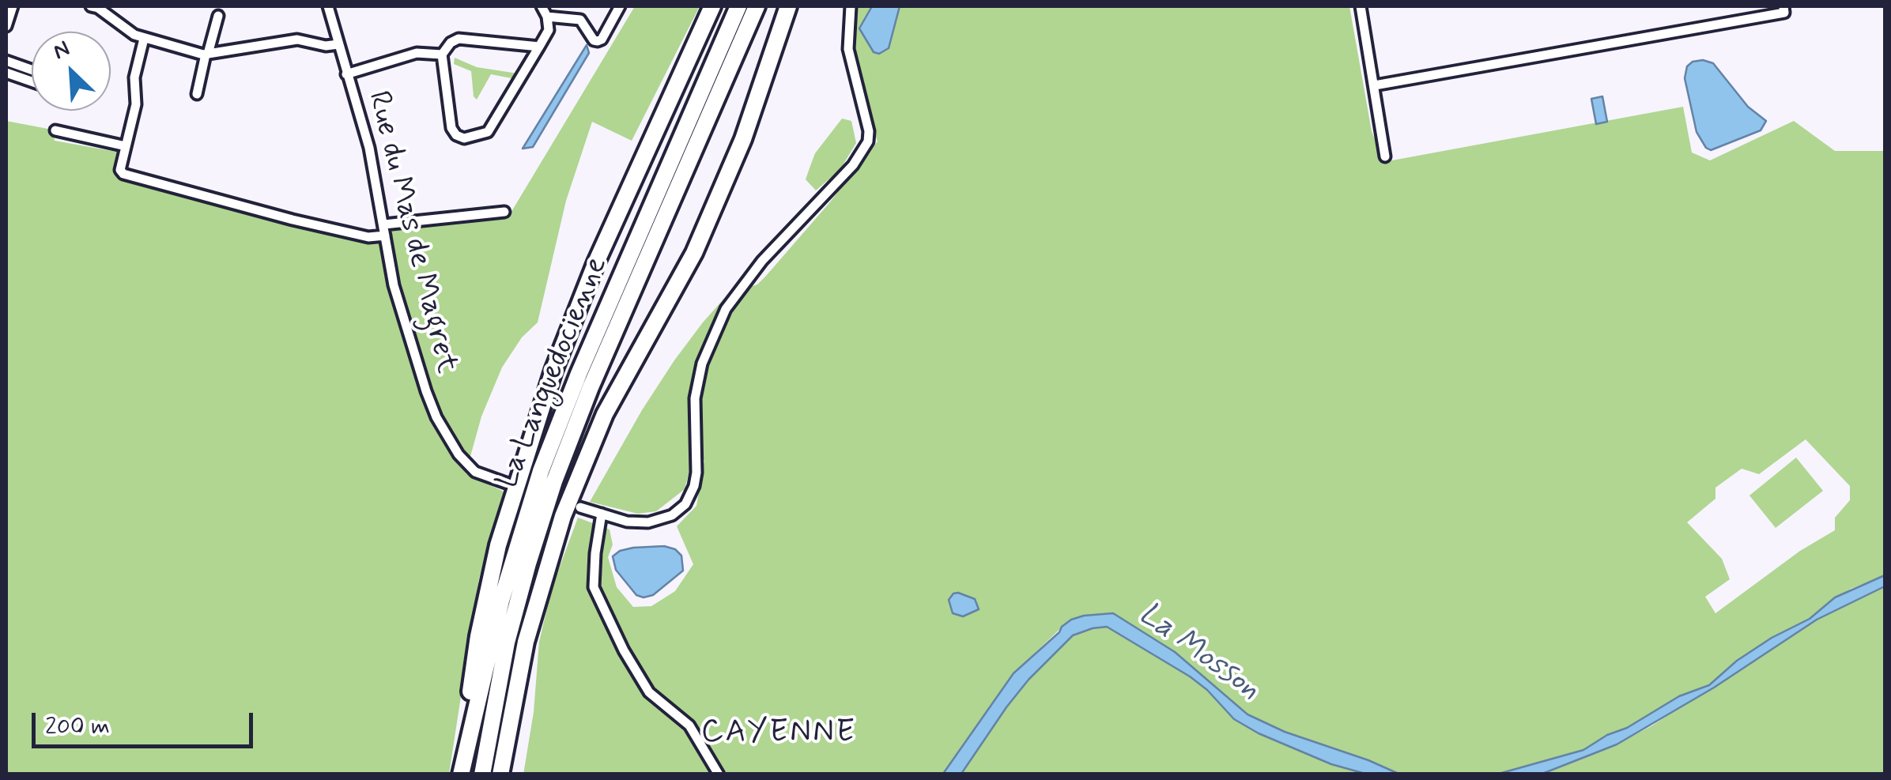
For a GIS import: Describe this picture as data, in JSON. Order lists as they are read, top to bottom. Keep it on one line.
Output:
{"streets":{"highway":["La Languedocienne"],"street":["Rue du Mas de Magret"]},"districts":["CAYENNE"],"water":["La Mosson"],"scale_bar":"200 m","north":"top left"}
